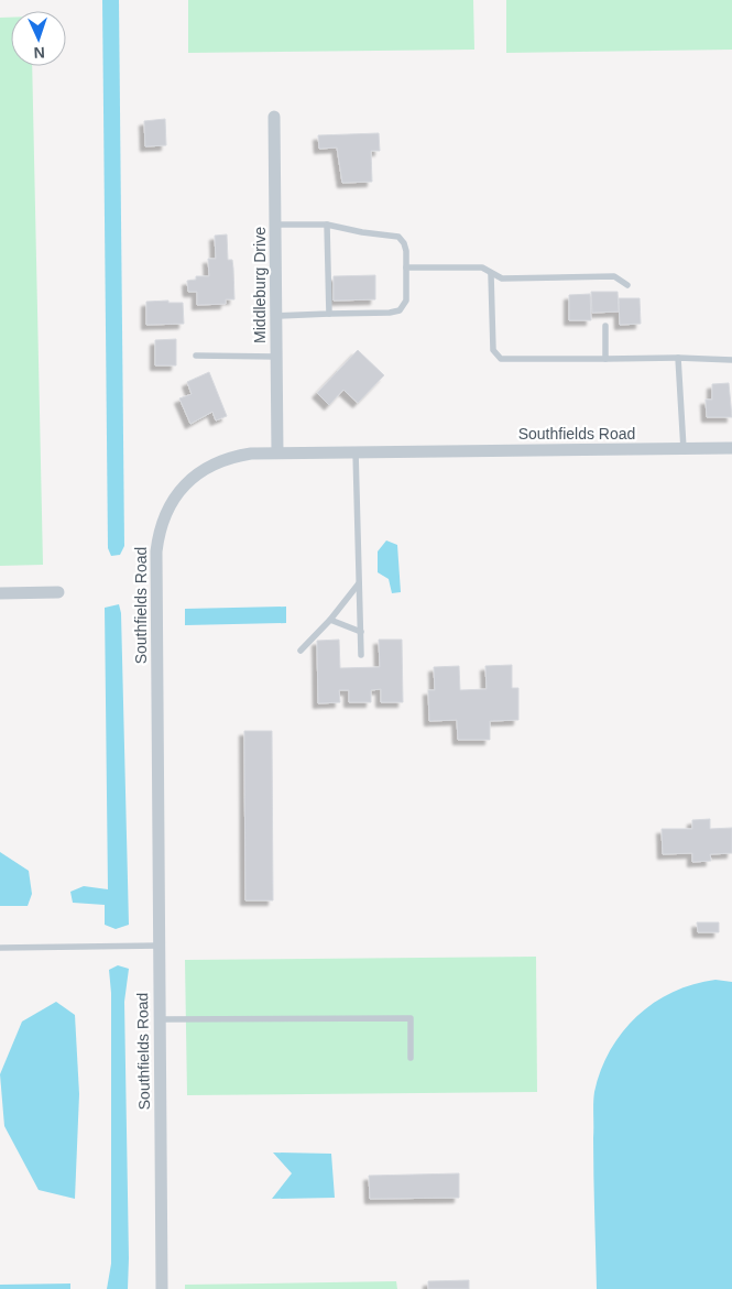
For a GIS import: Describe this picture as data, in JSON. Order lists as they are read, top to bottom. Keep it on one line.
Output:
{"streets":{"street":["Middleburg Drive","Southfields Road"]},"crossings":[["Middleburg Drive","Southfields Road"]],"north":"bottom"}
